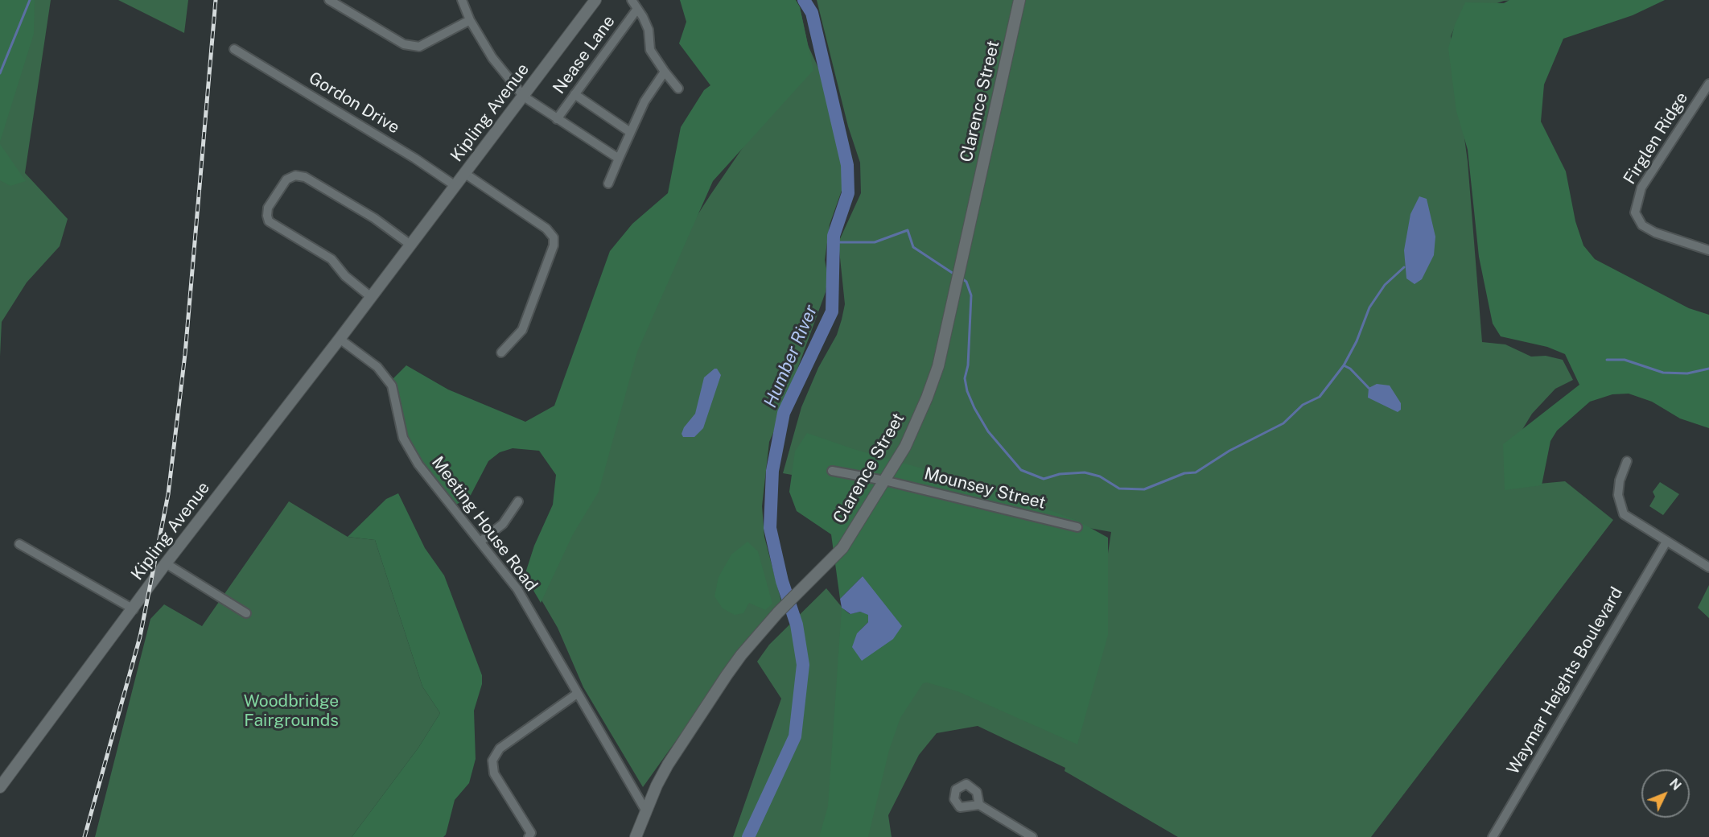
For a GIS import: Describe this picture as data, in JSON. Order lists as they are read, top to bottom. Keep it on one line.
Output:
{"streets":{"street":["Nease Lane","Clarence Street","Gordon Drive","Kipling Avenue","Firglen Ridge","Mounsey Street","Meeting House Road","Waymar Heights Boulevard"]},"crossings":[["Clarence Street","Mounsey Street"],["Clarence Street","Meeting House Road"],["Gordon Drive","Kipling Avenue"],["Kipling Avenue","Meeting House Road"]],"water":["Humber River"],"parks":["Woodbridge Fairgrounds"],"north":"top right"}
